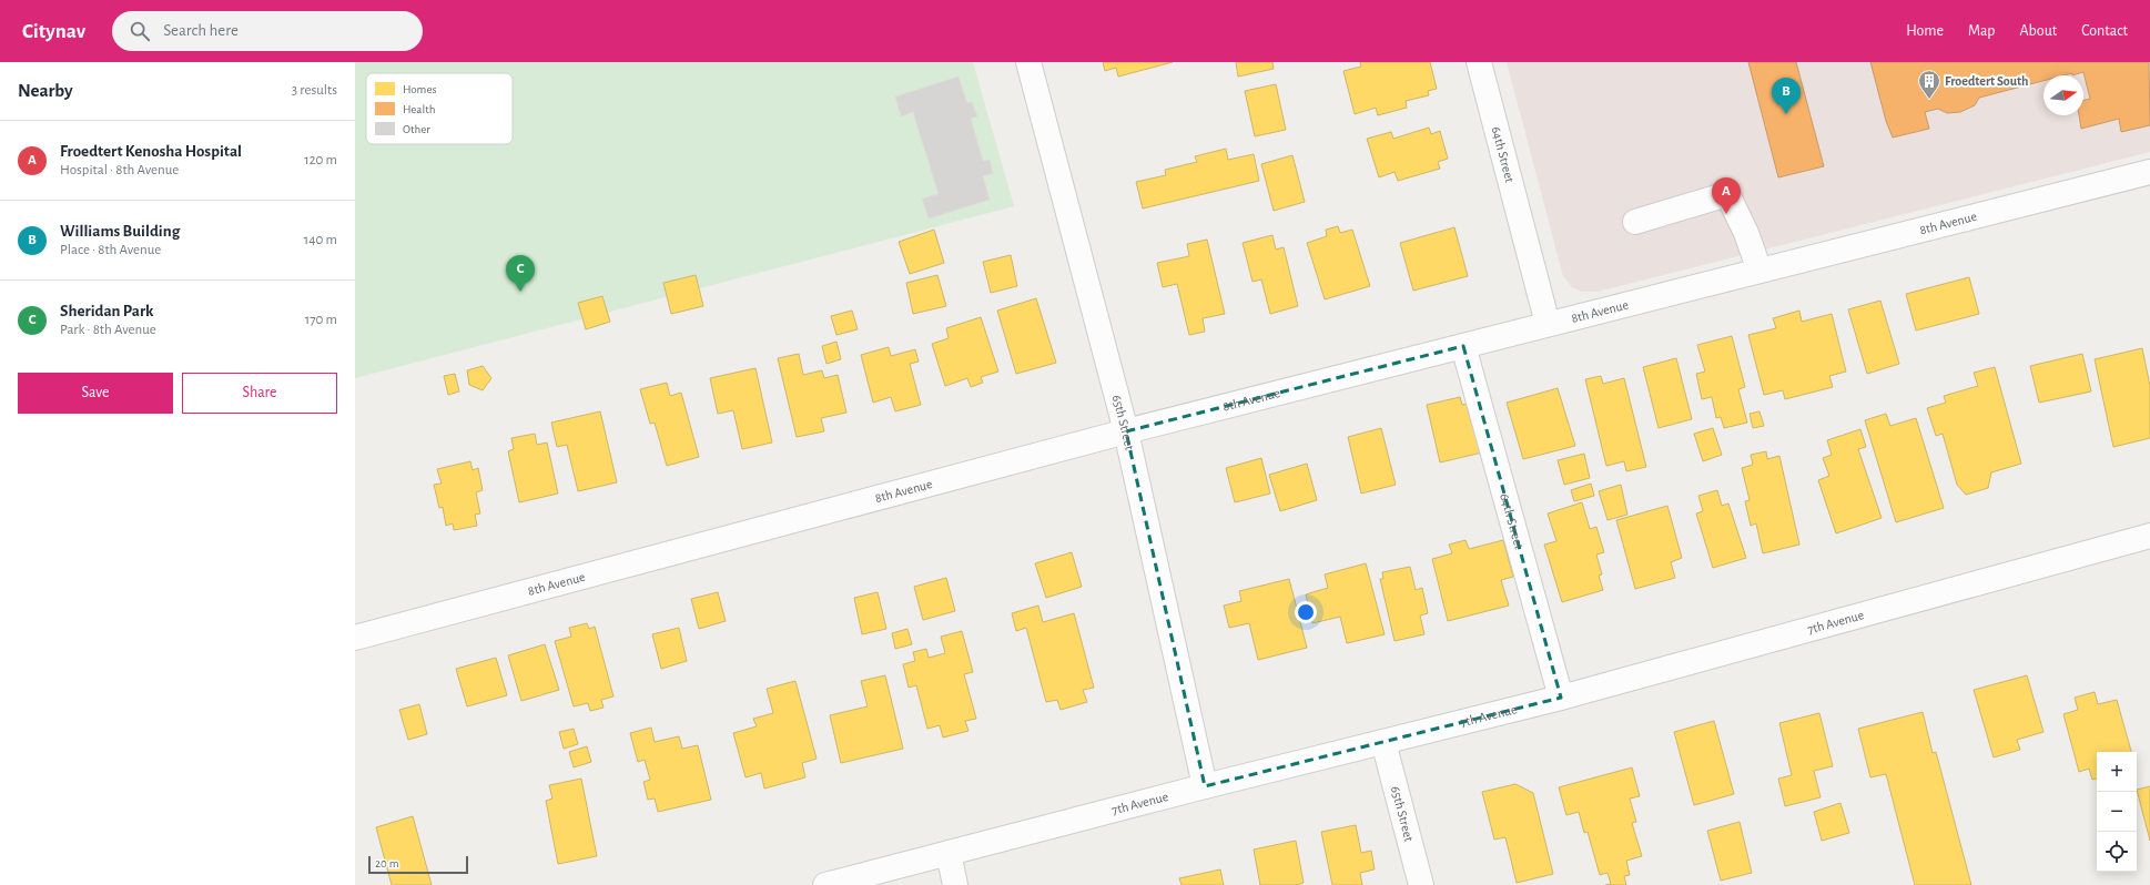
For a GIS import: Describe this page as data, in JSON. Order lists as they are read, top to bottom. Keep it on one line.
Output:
{"streets":{"street":["64th Street","8th Avenue","65th Street","7th Avenue"]},"crossings":[["64th Street","8th Avenue"],["64th Street","7th Avenue"],["8th Avenue","65th Street"],["65th Street","7th Avenue"]],"places":{"building":["Froedtert South"]},"legend":["Homes","Health","Other"],"scale_bar":"20 m","north":"right","page":{"header":"Citynav","search":"Search here","nav":["Home","Map","About","Contact"],"heading":["Nearby","3 results"],"pins":["B","A","C"],"list":[{"mark":"A","name":"Froedtert Kenosha Hospital","note":"Hospital · 8th Avenue","value":"120 m"},{"mark":"B","name":"Williams Building","note":"Place · 8th Avenue","value":"140 m"},{"mark":"C","name":"Sheridan Park","note":"Park · 8th Avenue","value":"170 m"}],"buttons":["Save","Share"],"map_buttons":["+","−"],"scale":"20 m"}}
